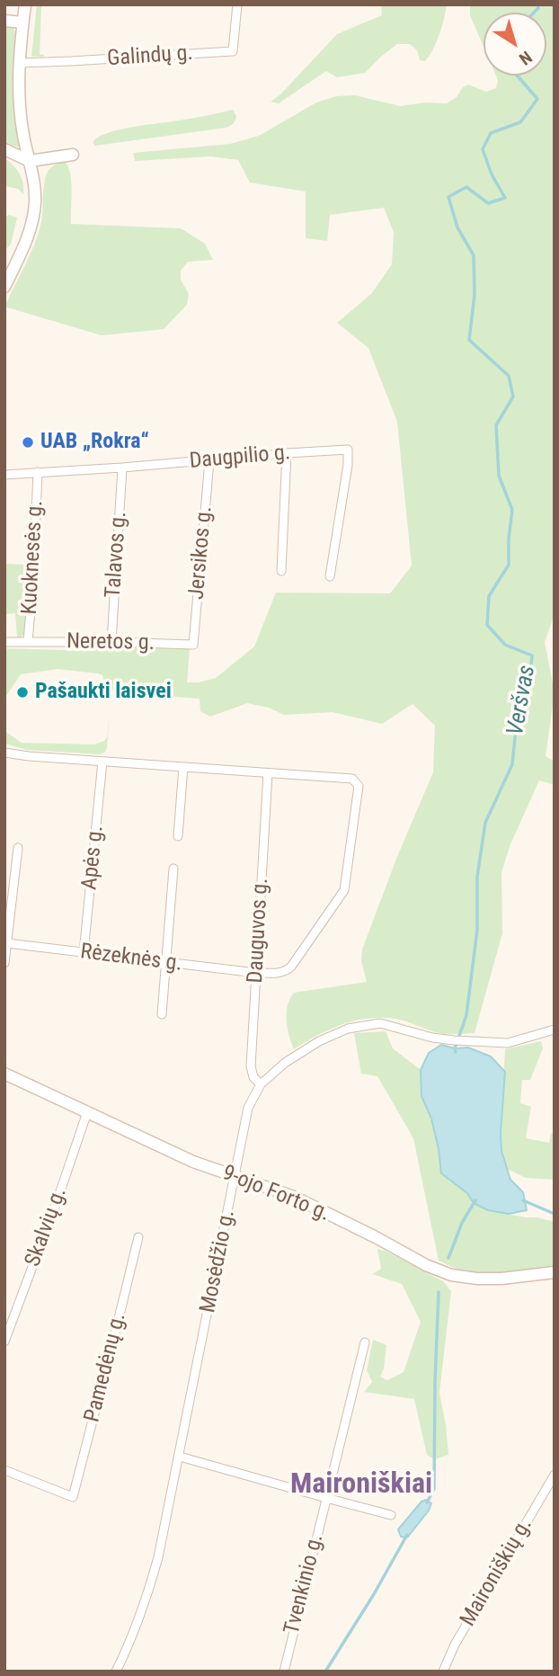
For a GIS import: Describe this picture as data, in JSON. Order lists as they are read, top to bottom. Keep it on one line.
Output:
{"streets":{"street":["Galindų g.","Daugpilio g.","Jersikos g.","Talavos g.","Kuoknesės g.","Neretos g.","Apės g.","Dauguvos g.","Rėzeknės g.","9-ojo Forto g.","Skalvių g.","Mosėdžio g.","Pamedėnų g.","Maironiškių g.","Tvenkinio g."]},"crossings":[["Daugpilio g.","Jersikos g."],["Daugpilio g.","Talavos g."],["Daugpilio g.","Kuoknesės g."],["Jersikos g.","Neretos g."],["Talavos g.","Neretos g."],["Kuoknesės g.","Neretos g."],["Apės g.","Rėzeknės g."],["Dauguvos g.","Rėzeknės g."],["Dauguvos g.","Mosėdžio g."],["9-ojo Forto g.","Skalvių g."],["9-ojo Forto g.","Mosėdžio g."]],"districts":["Maironiškiai"],"water":["Veršvas"],"places":["UAB „Rokra“","Pašaukti laisvei"],"north":"bottom right"}
